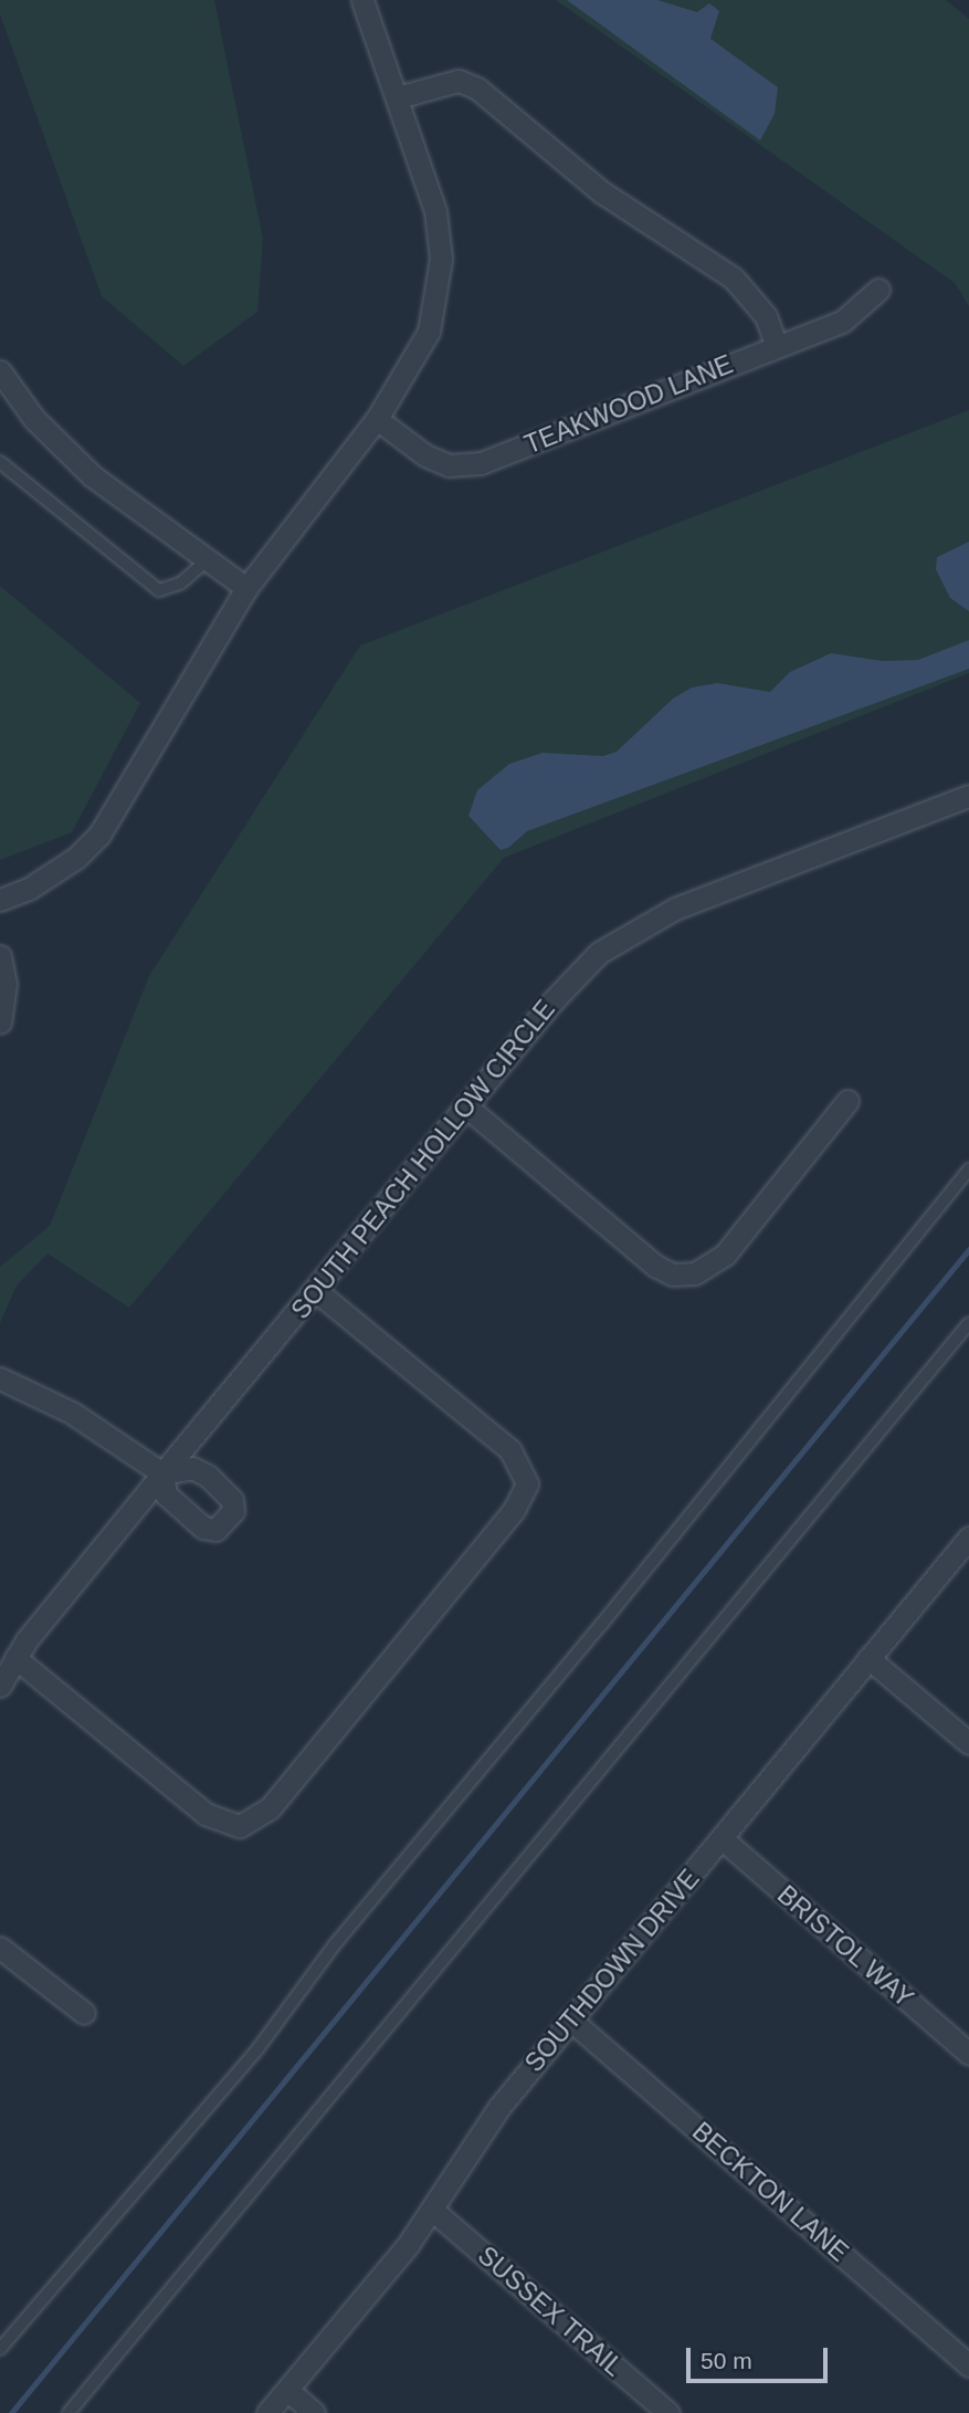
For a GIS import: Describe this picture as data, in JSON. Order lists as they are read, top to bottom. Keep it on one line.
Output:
{"streets":{"street":["TEAKWOOD LANE","SOUTH PEACH HOLLOW CIRCLE","BRISTOL WAY","SOUTHDOWN DRIVE","BECKTON LANE","SUSSEX TRAIL"]},"crossings":[["BRISTOL WAY","SOUTHDOWN DRIVE"],["SOUTHDOWN DRIVE","BECKTON LANE"],["SOUTHDOWN DRIVE","SUSSEX TRAIL"]],"scale_bar":"50 m"}
